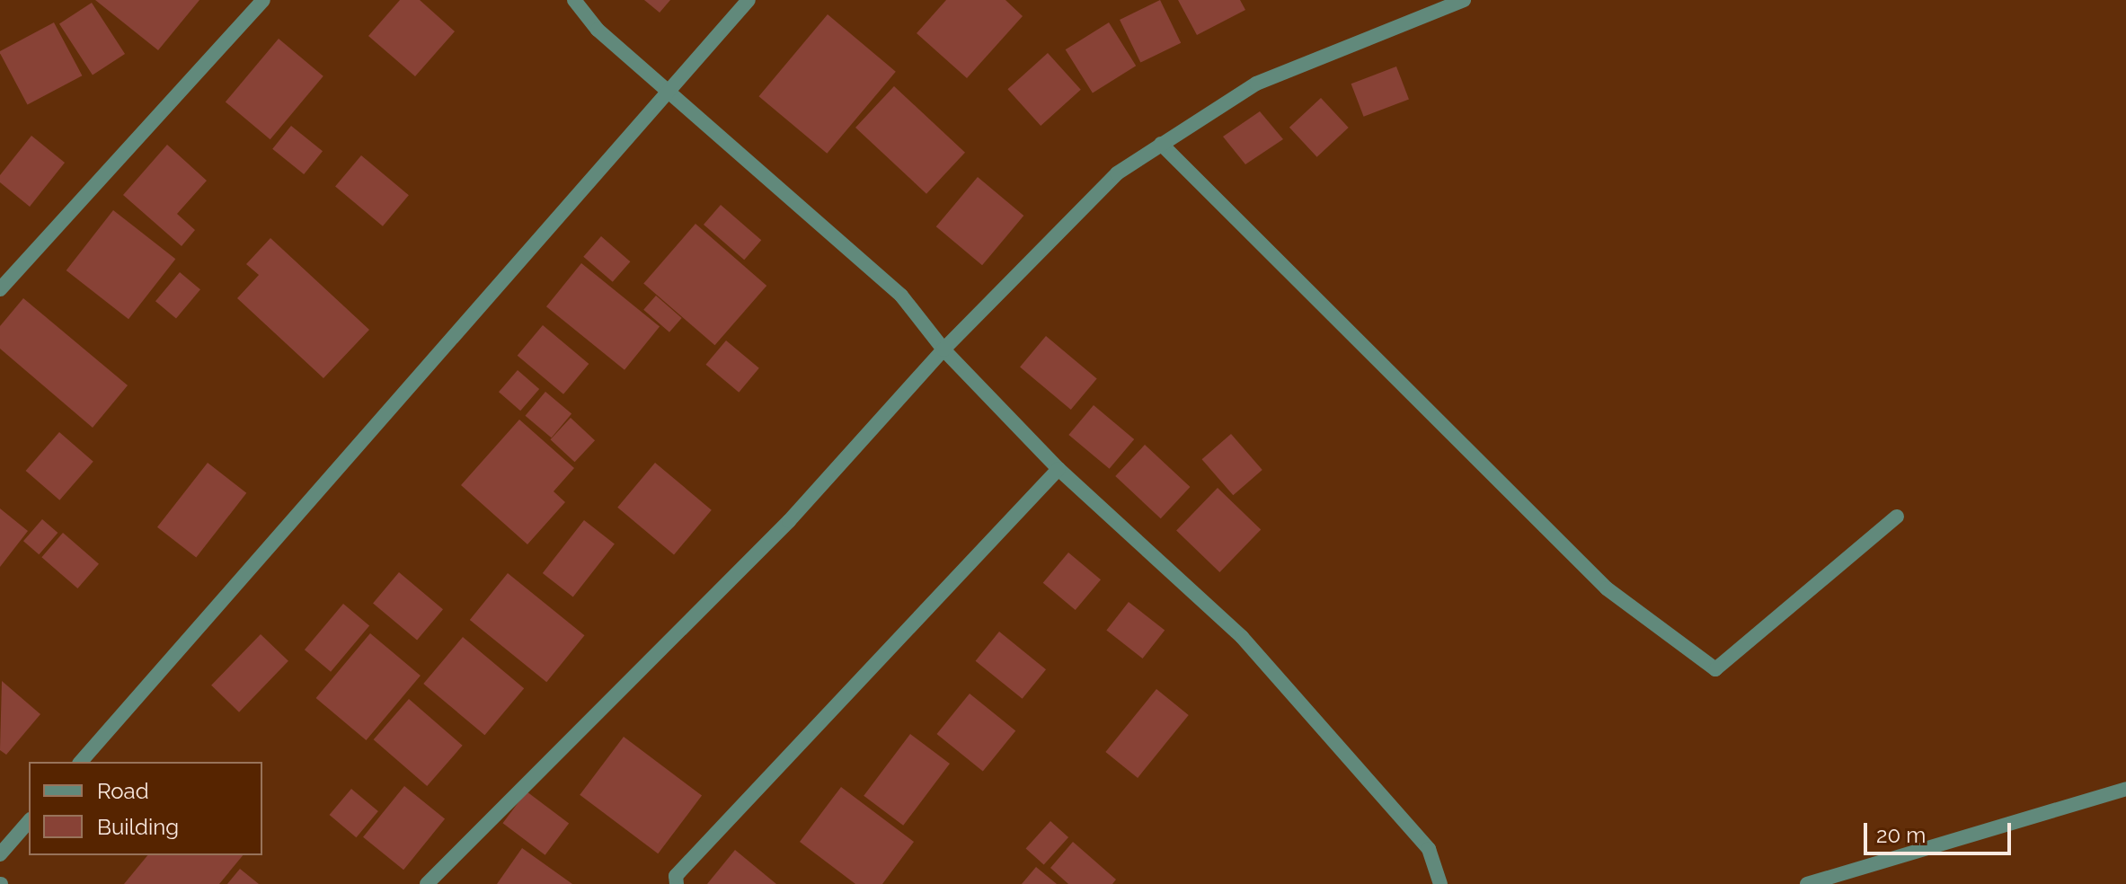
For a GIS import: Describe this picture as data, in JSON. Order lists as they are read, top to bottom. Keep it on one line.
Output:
{"legend":["Road","Building"],"scale_bar":"20 m"}
